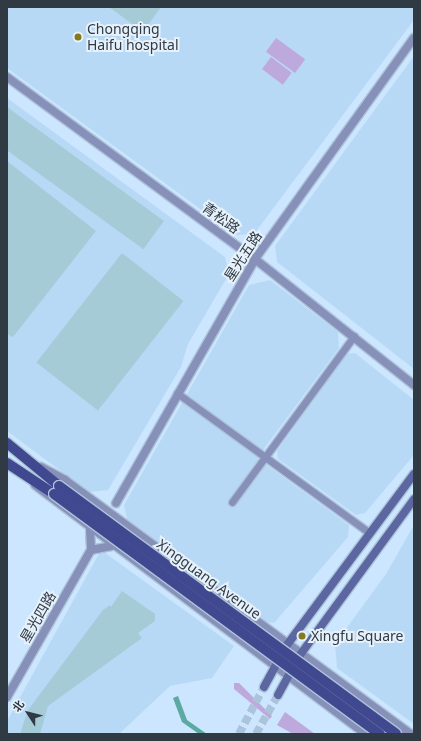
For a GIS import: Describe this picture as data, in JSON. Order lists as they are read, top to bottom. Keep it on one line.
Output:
{"streets":{"main road":["Xingguang Avenue"],"street":["青松路","星光五路","星光四路"]},"crossings":[["青松路","星光五路"]],"places":["Chongqing Haifu hospital","Xingfu Square"],"north":"top left"}
